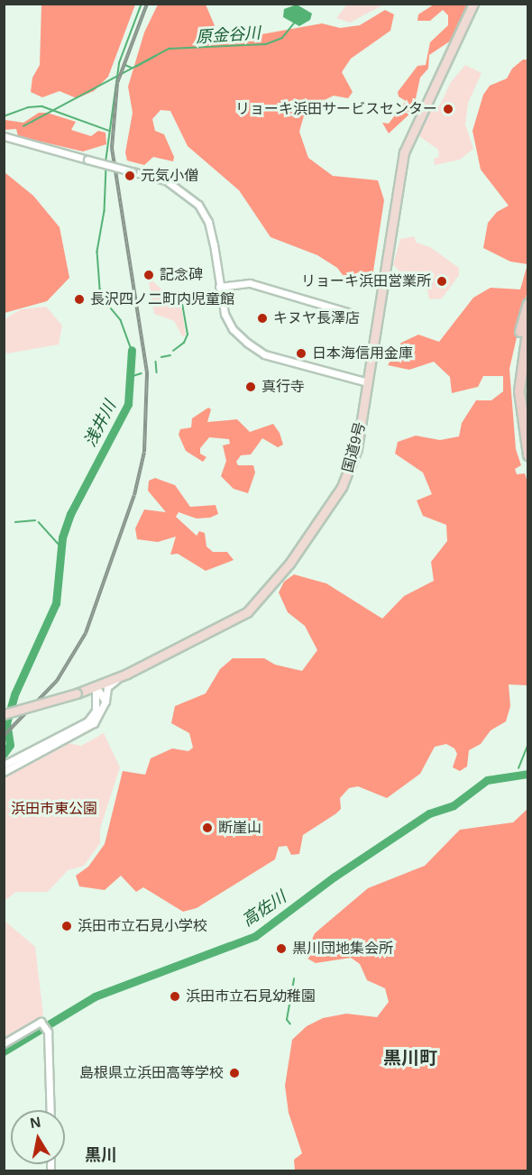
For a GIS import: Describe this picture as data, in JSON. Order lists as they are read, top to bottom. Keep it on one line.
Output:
{"streets":{"highway":["国道9号"]},"districts":["黒川町","黒川"],"water":["原金谷川","浅井川","高佐川"],"parks":["浜田市東公園"],"places":["リョーキ浜田サービスセンター","元気小僧","記念碑","リョーキ浜田営業所","長沢四ノ二町内児童館","キヌヤ長澤店","日本海信用金庫","真行寺","断崖山","浜田市立石見小学校","黒川団地集会所","浜田市立石見幼稚園","島根県立浜田高等学校"],"north":"top"}
